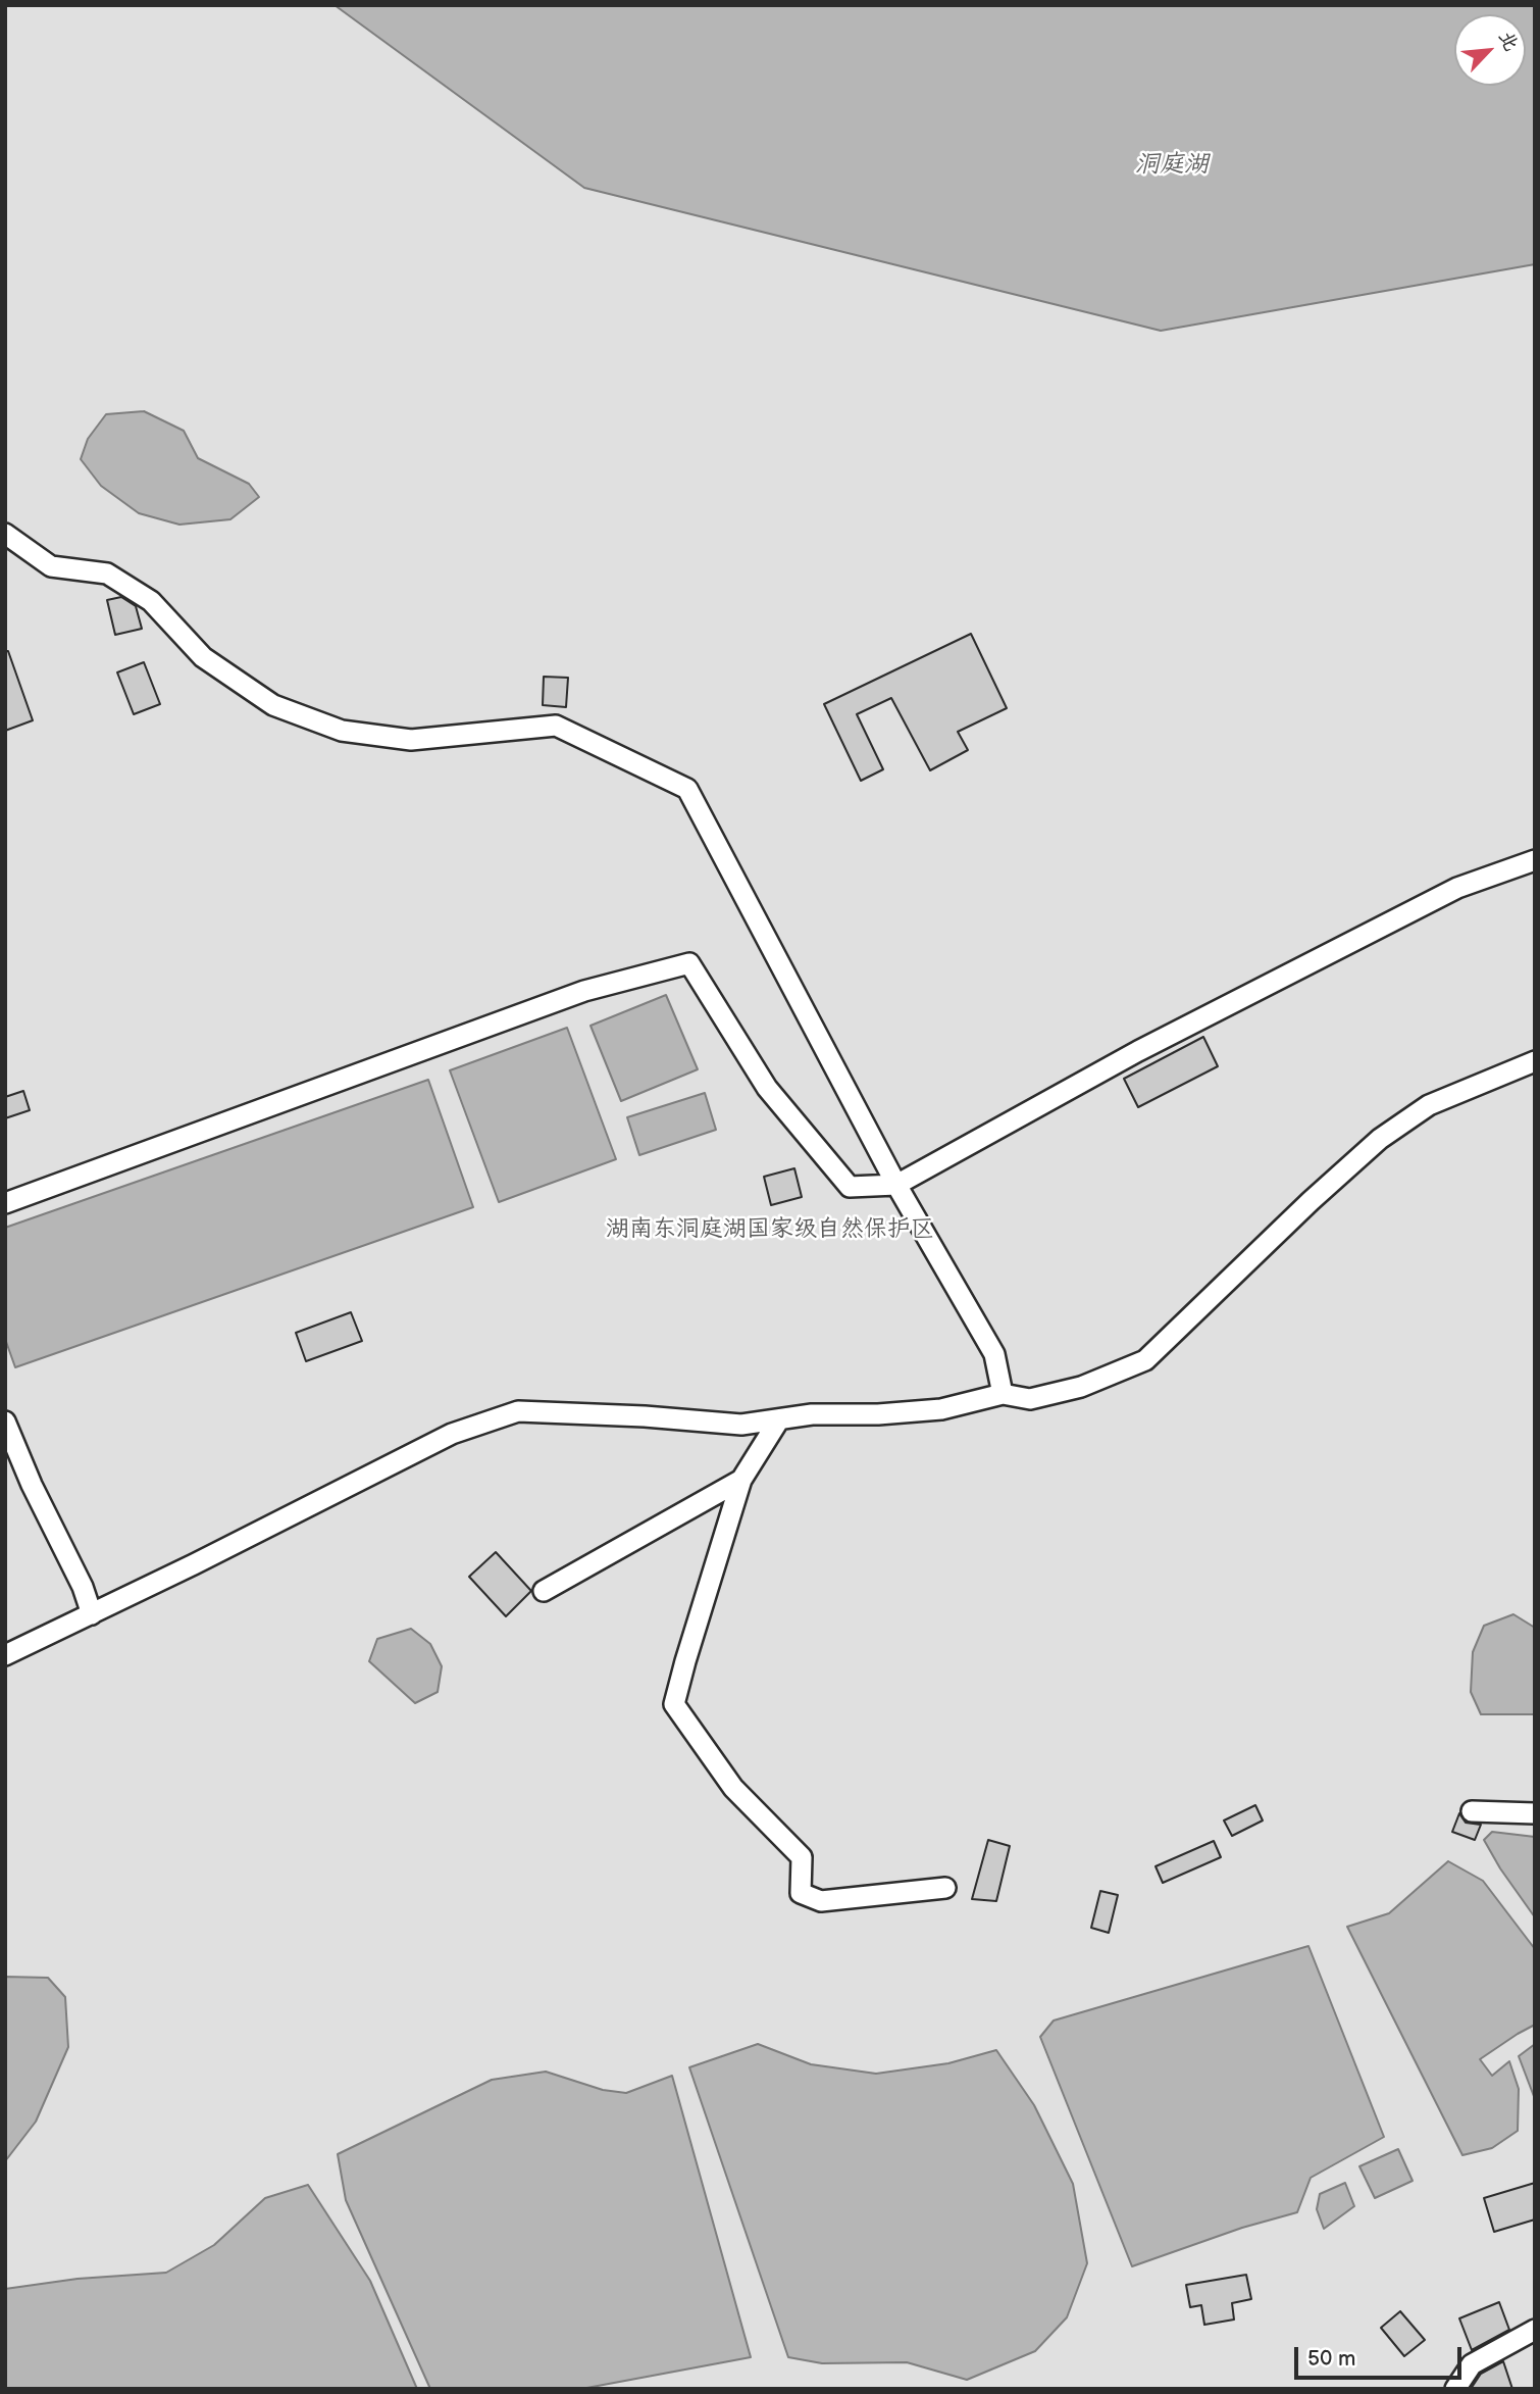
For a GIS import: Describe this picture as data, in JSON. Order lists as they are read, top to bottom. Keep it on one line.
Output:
{"water":["洞庭湖"],"parks":["湖南东洞庭湖国家级自然保护区"],"scale_bar":"50 m","north":"top right"}
